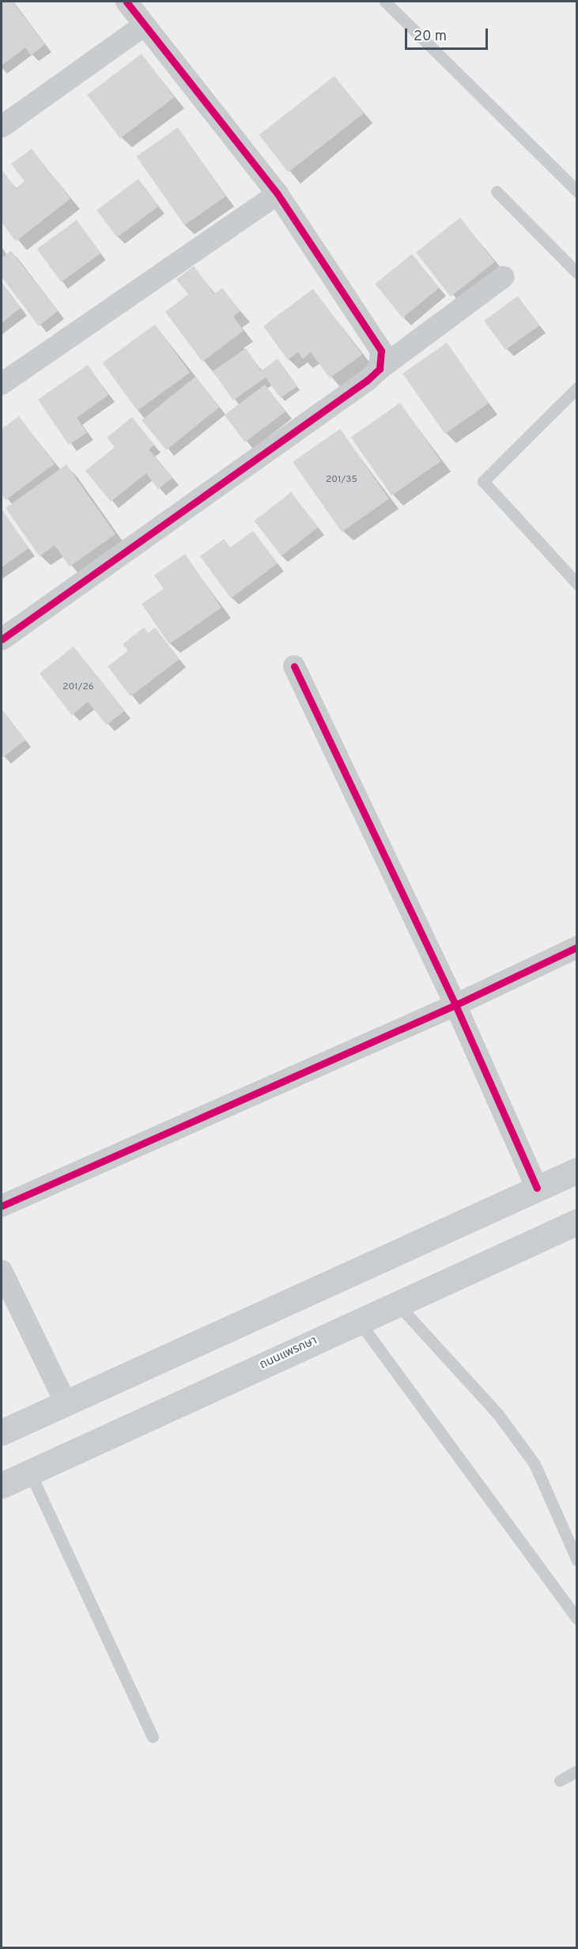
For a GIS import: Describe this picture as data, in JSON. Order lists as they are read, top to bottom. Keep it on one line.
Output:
{"streets":{"main road":["ถนนแพรกษา"]},"house_numbers":["201/35","201/26"],"scale_bar":"20 m"}
